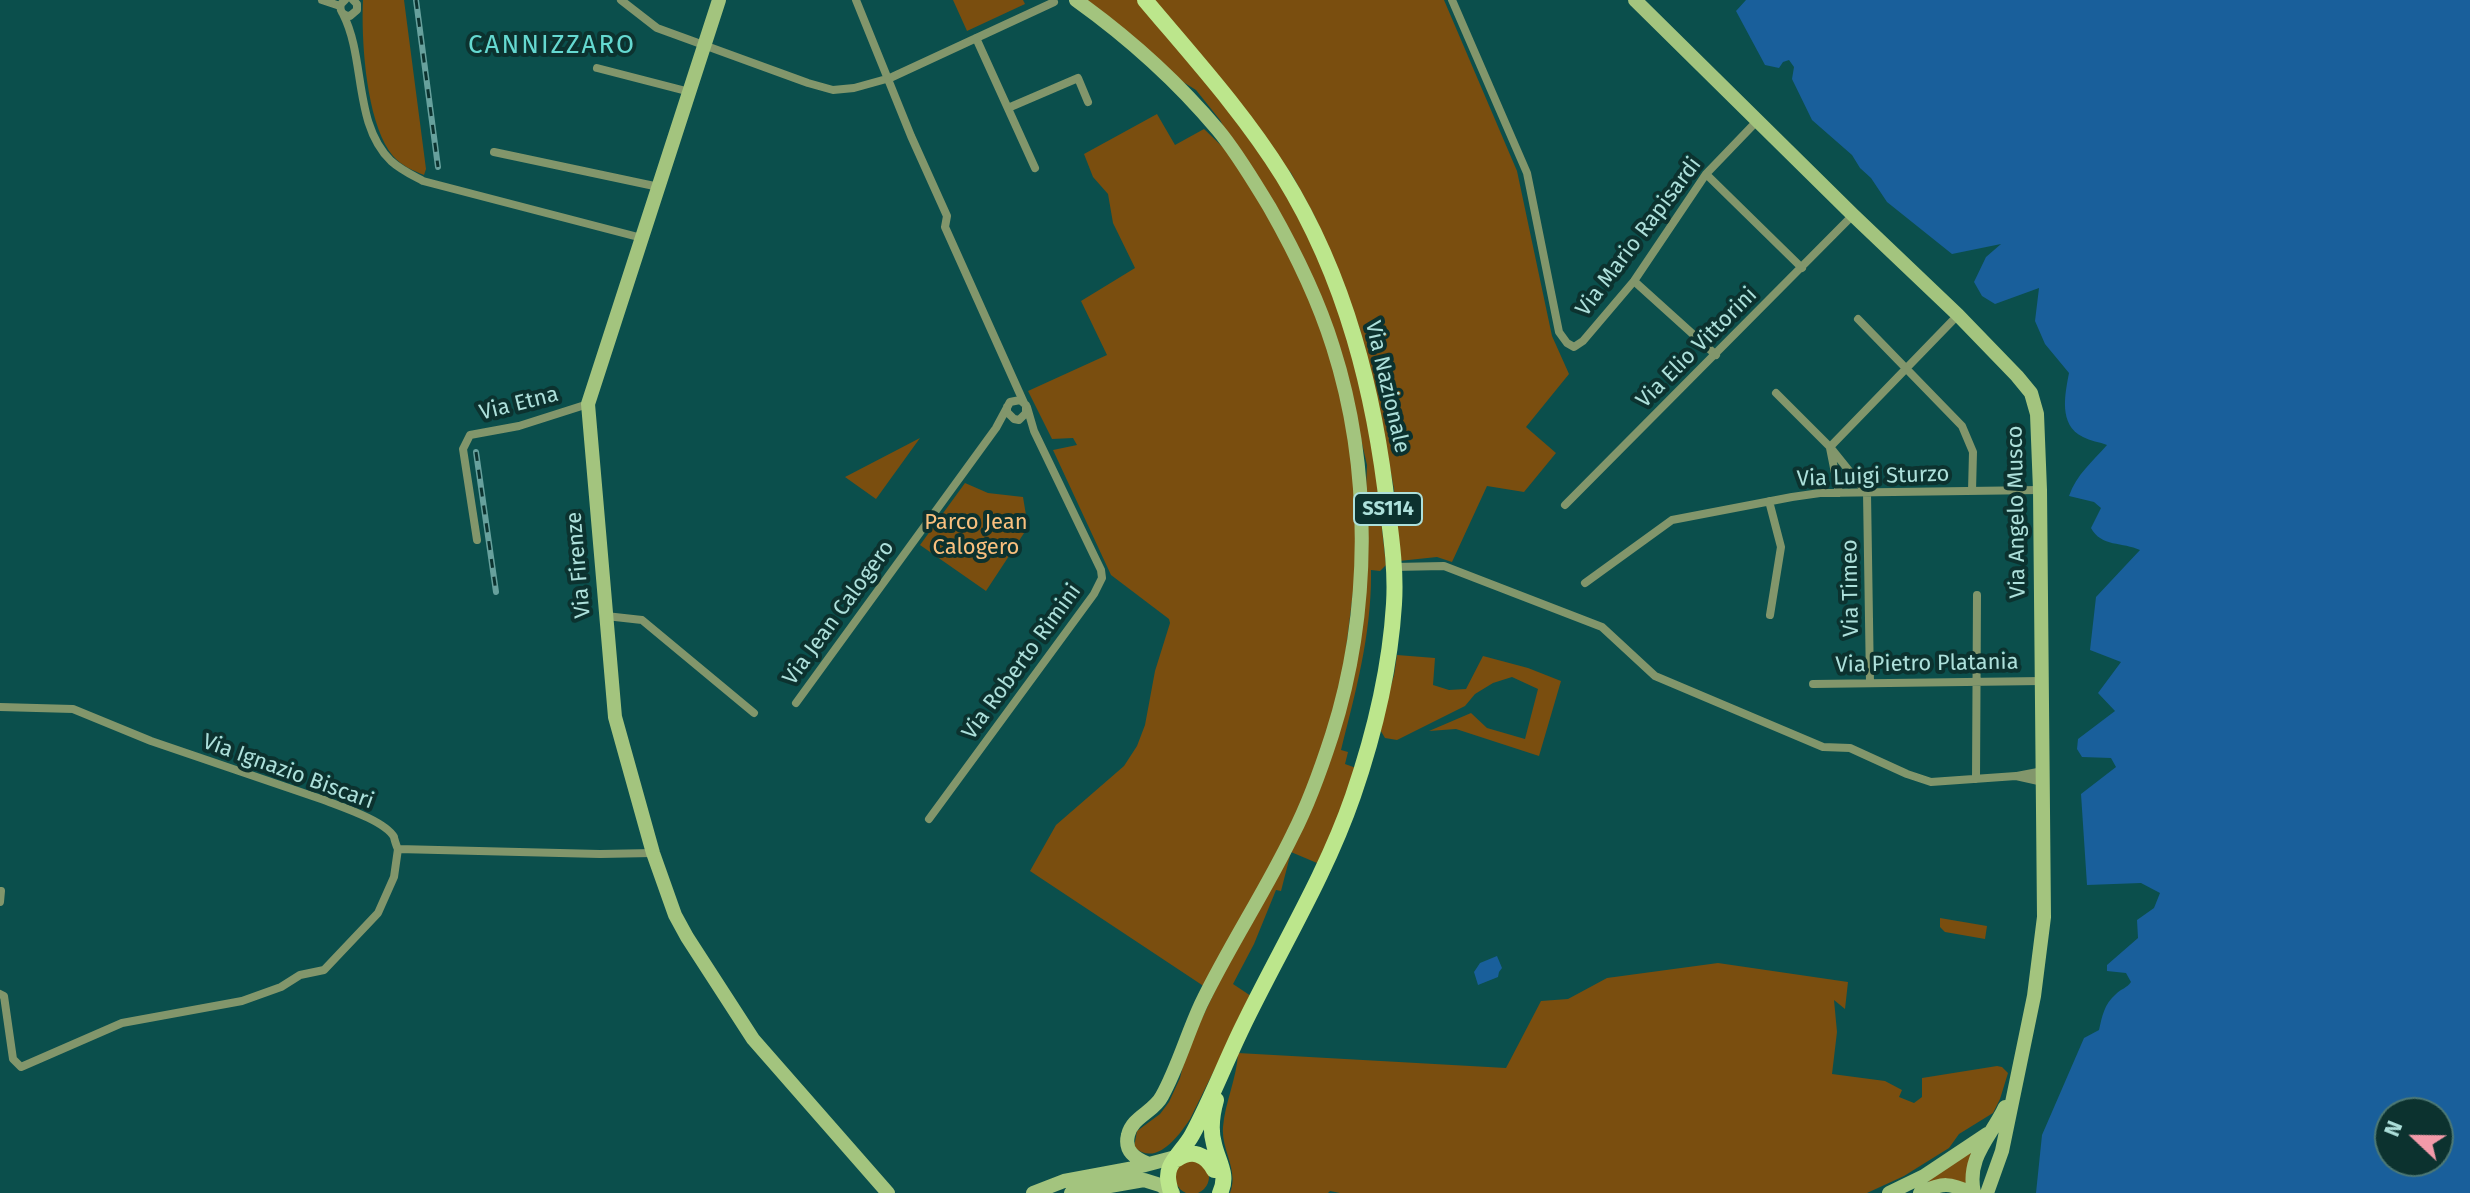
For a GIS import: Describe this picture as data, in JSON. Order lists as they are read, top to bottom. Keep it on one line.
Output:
{"streets":{"main road":["Via Nazionale","SS114"],"street":["Via Mario Rapisardi","Via Elio Vittorini","Via Etna","Via Luigi Sturzo","Via Angelo Musco","Via Firenze","Via Timeo","Via Jean Calogero","Via Roberto Rimini","Via Pietro Platania","Via Ignazio Biscari"]},"crossings":[["Via Mario Rapisardi","Via Angelo Musco"],["Via Elio Vittorini","Via Angelo Musco"],["Via Etna","Via Firenze"],["Via Luigi Sturzo","Via Angelo Musco"],["Via Luigi Sturzo","Via Timeo"],["Via Angelo Musco","Via Pietro Platania"],["Via Timeo","Via Pietro Platania"]],"districts":["CANNIZZARO"],"parks":["Parco Jean Calogero"],"north":"left"}
